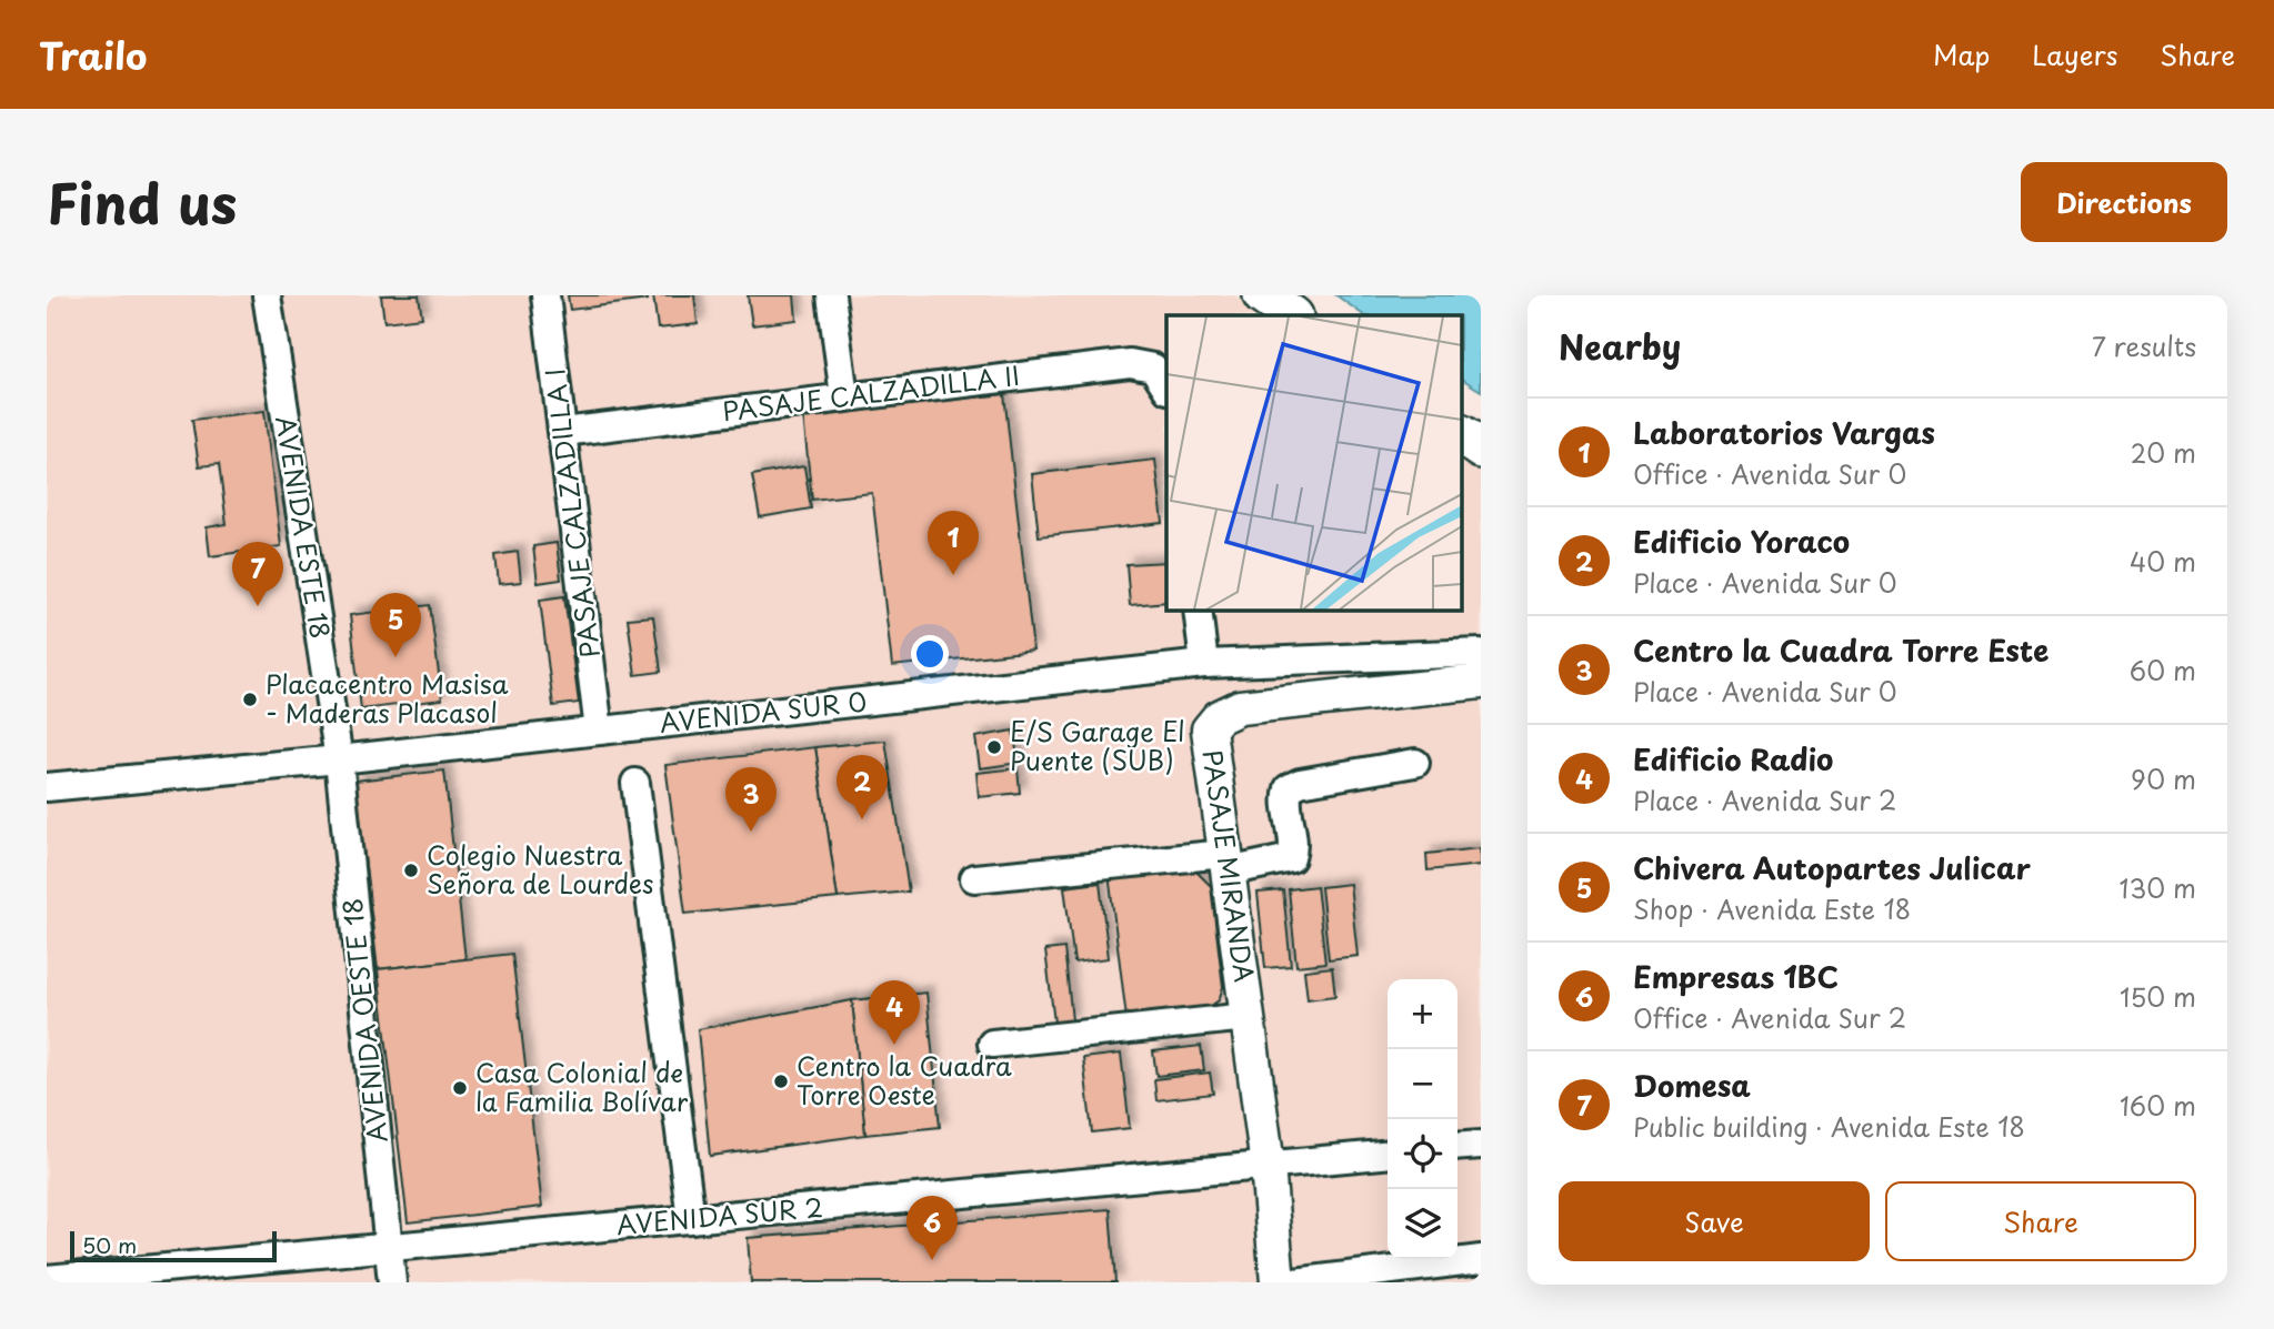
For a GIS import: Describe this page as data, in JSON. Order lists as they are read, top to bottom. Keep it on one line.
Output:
{"streets":{"main road":["PASAJE MIRANDA"],"street":["PASAJE CALZADILLA II","PASAJE CALZADILLA I","AVENIDA ESTE 18","AVENIDA SUR 0","AVENIDA OESTE 18","AVENIDA SUR 2"]},"crossings":[["PASAJE CALZADILLA II","PASAJE CALZADILLA I"],["PASAJE CALZADILLA I","AVENIDA SUR 0"],["AVENIDA ESTE 18","AVENIDA SUR 0"],["AVENIDA ESTE 18","AVENIDA OESTE 18"],["AVENIDA SUR 0","AVENIDA OESTE 18"],["PASAJE MIRANDA","AVENIDA SUR 2"],["AVENIDA OESTE 18","AVENIDA SUR 2"]],"places":["Placacentro Masisa - Maderas Placasol","E/S Garage El Puente (SUB)","Colegio Nuestra Señora de Lourdes","Centro la Cuadra Torre Oeste","Casa Colonial de la Familia Bolívar"],"scale_bar":"50 m","page":{"header":"Trailo","nav":["Map","Layers","Share"],"title":"Find us","buttons":["Directions",["Save","Share"]],"heading":["Nearby","7 results"],"list":[{"mark":"1","name":"Laboratorios Vargas","note":"Office · Avenida Sur 0","value":"20 m"},{"mark":"2","name":"Edificio Yoraco","note":"Place · Avenida Sur 0","value":"40 m"},{"mark":"3","name":"Centro la Cuadra Torre Este","note":"Place · Avenida Sur 0","value":"60 m"},{"mark":"4","name":"Edificio Radio","note":"Place · Avenida Sur 2","value":"90 m"},{"mark":"5","name":"Chivera Autopartes Julicar","note":"Shop · Avenida Este 18","value":"130 m"},{"mark":"6","name":"Empresas 1BC","note":"Office · Avenida Sur 2","value":"150 m"},{"mark":"7","name":"Domesa","note":"Public building · Avenida Este 18","value":"160 m"}],"pins":["1","7","5","2","3","4","6"],"map_buttons":["+","−"],"scale":"50 m"}}
